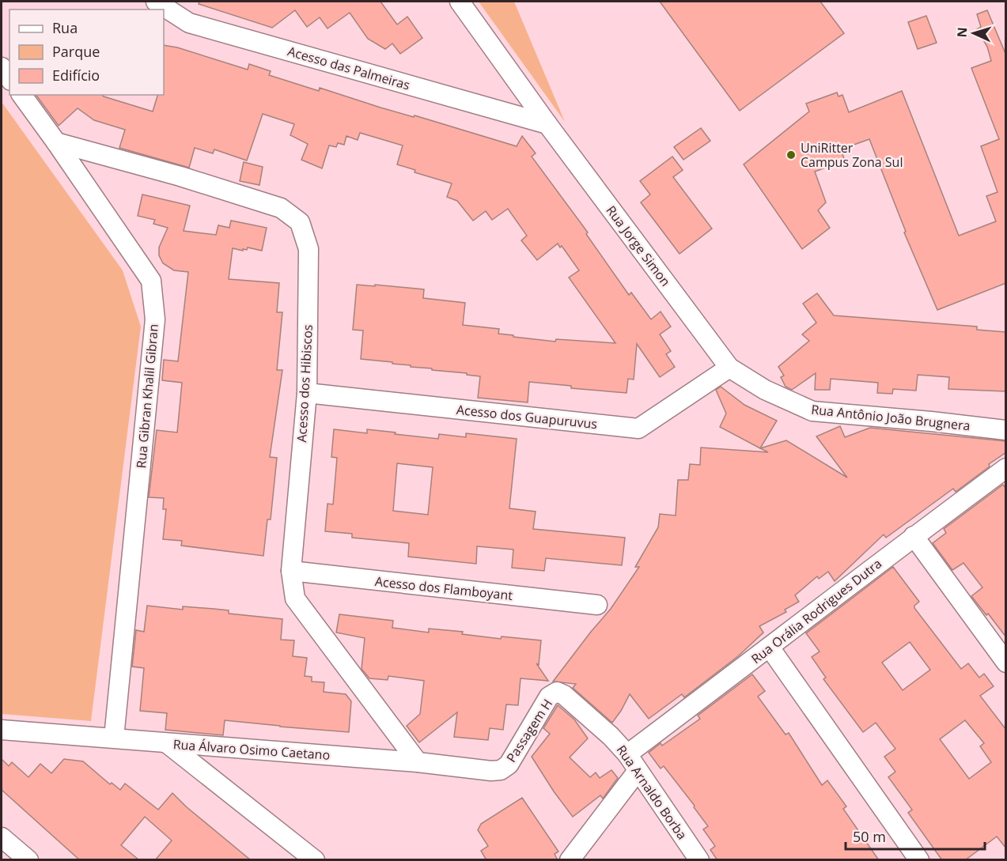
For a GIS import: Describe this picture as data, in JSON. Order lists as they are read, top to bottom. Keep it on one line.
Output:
{"streets":{"street":["Acesso das Palmeiras","Rua Jorge Simon","Acesso dos Hibiscos","Rua Gibran Khalil Gibran","Acesso dos Guapuruvus","Rua Antônio João Brugnera","Acesso dos Flamboyant","Rua Orália Rodrigues Dutra","Passagem H","Rua Álvaro Osimo Caetano","Rua Arnaldo Borba"]},"crossings":[["Acesso das Palmeiras","Rua Jorge Simon"],["Rua Jorge Simon","Acesso dos Guapuruvus"],["Rua Jorge Simon","Rua Antônio João Brugnera"],["Acesso dos Hibiscos","Rua Gibran Khalil Gibran"],["Acesso dos Hibiscos","Acesso dos Guapuruvus"],["Acesso dos Hibiscos","Acesso dos Flamboyant"],["Acesso dos Hibiscos","Rua Álvaro Osimo Caetano"],["Rua Gibran Khalil Gibran","Rua Álvaro Osimo Caetano"],["Acesso dos Guapuruvus","Rua Antônio João Brugnera"],["Rua Orália Rodrigues Dutra","Rua Arnaldo Borba"],["Passagem H","Rua Álvaro Osimo Caetano"],["Passagem H","Rua Arnaldo Borba"]],"places":["UniRitter Campus Zona Sul"],"legend":["Rua","Parque","Edifício"],"scale_bar":"50 m","north":"left"}
